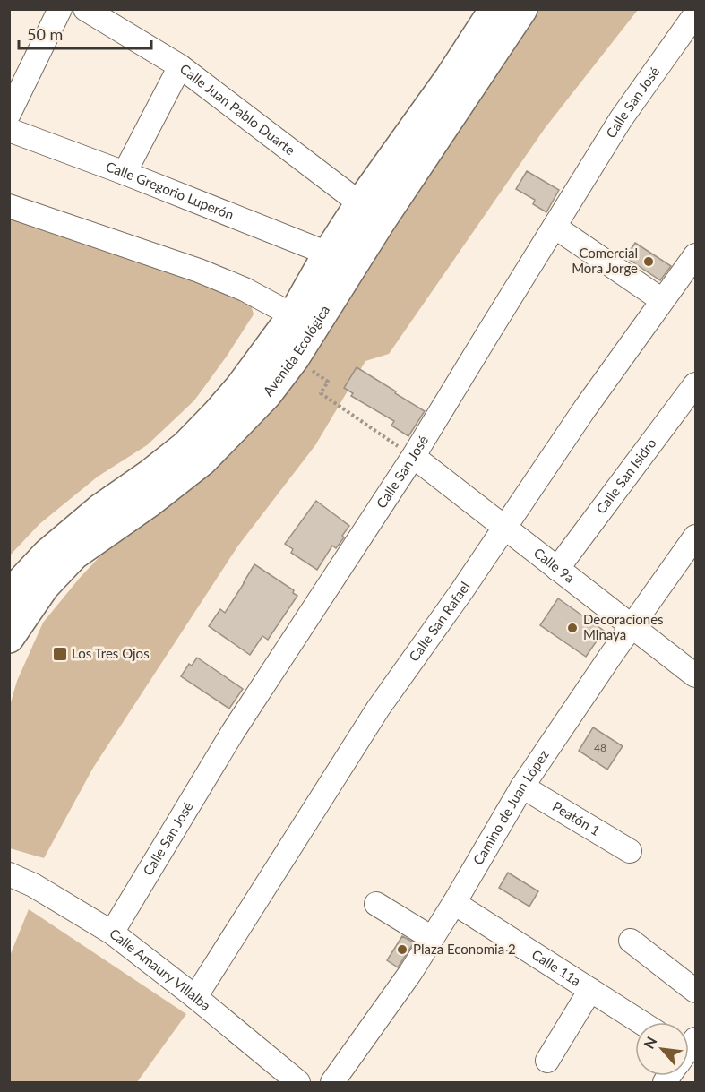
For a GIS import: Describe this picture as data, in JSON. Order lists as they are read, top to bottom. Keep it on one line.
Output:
{"streets":{"main road":["Avenida Ecológica"],"street":["Calle San José","Calle Juan Pablo Duarte","Calle Gregorio Luperón","Calle San Isidro","Calle 9a","Calle San Rafael","Camino de Juan López","Peatón 1","Calle 11a","Calle Amaury Villalba"]},"crossings":[["Calle San José","Calle 9a"],["Calle San José","Calle Amaury Villalba"],["Calle Juan Pablo Duarte","Avenida Ecológica"],["Calle Gregorio Luperón","Avenida Ecológica"],["Calle San Isidro","Calle 9a"],["Calle 9a","Calle San Rafael"],["Calle 9a","Camino de Juan López"],["Calle San Rafael","Calle Amaury Villalba"],["Camino de Juan López","Peatón 1"],["Camino de Juan López","Calle 11a"]],"places":{"other":["Comercial Mora Jorge","Decoraciones Minaya","Plaza Economia 2"],"transit":["Los Tres Ojos"]},"house_numbers":["48"],"scale_bar":"50 m","north":"top left"}
